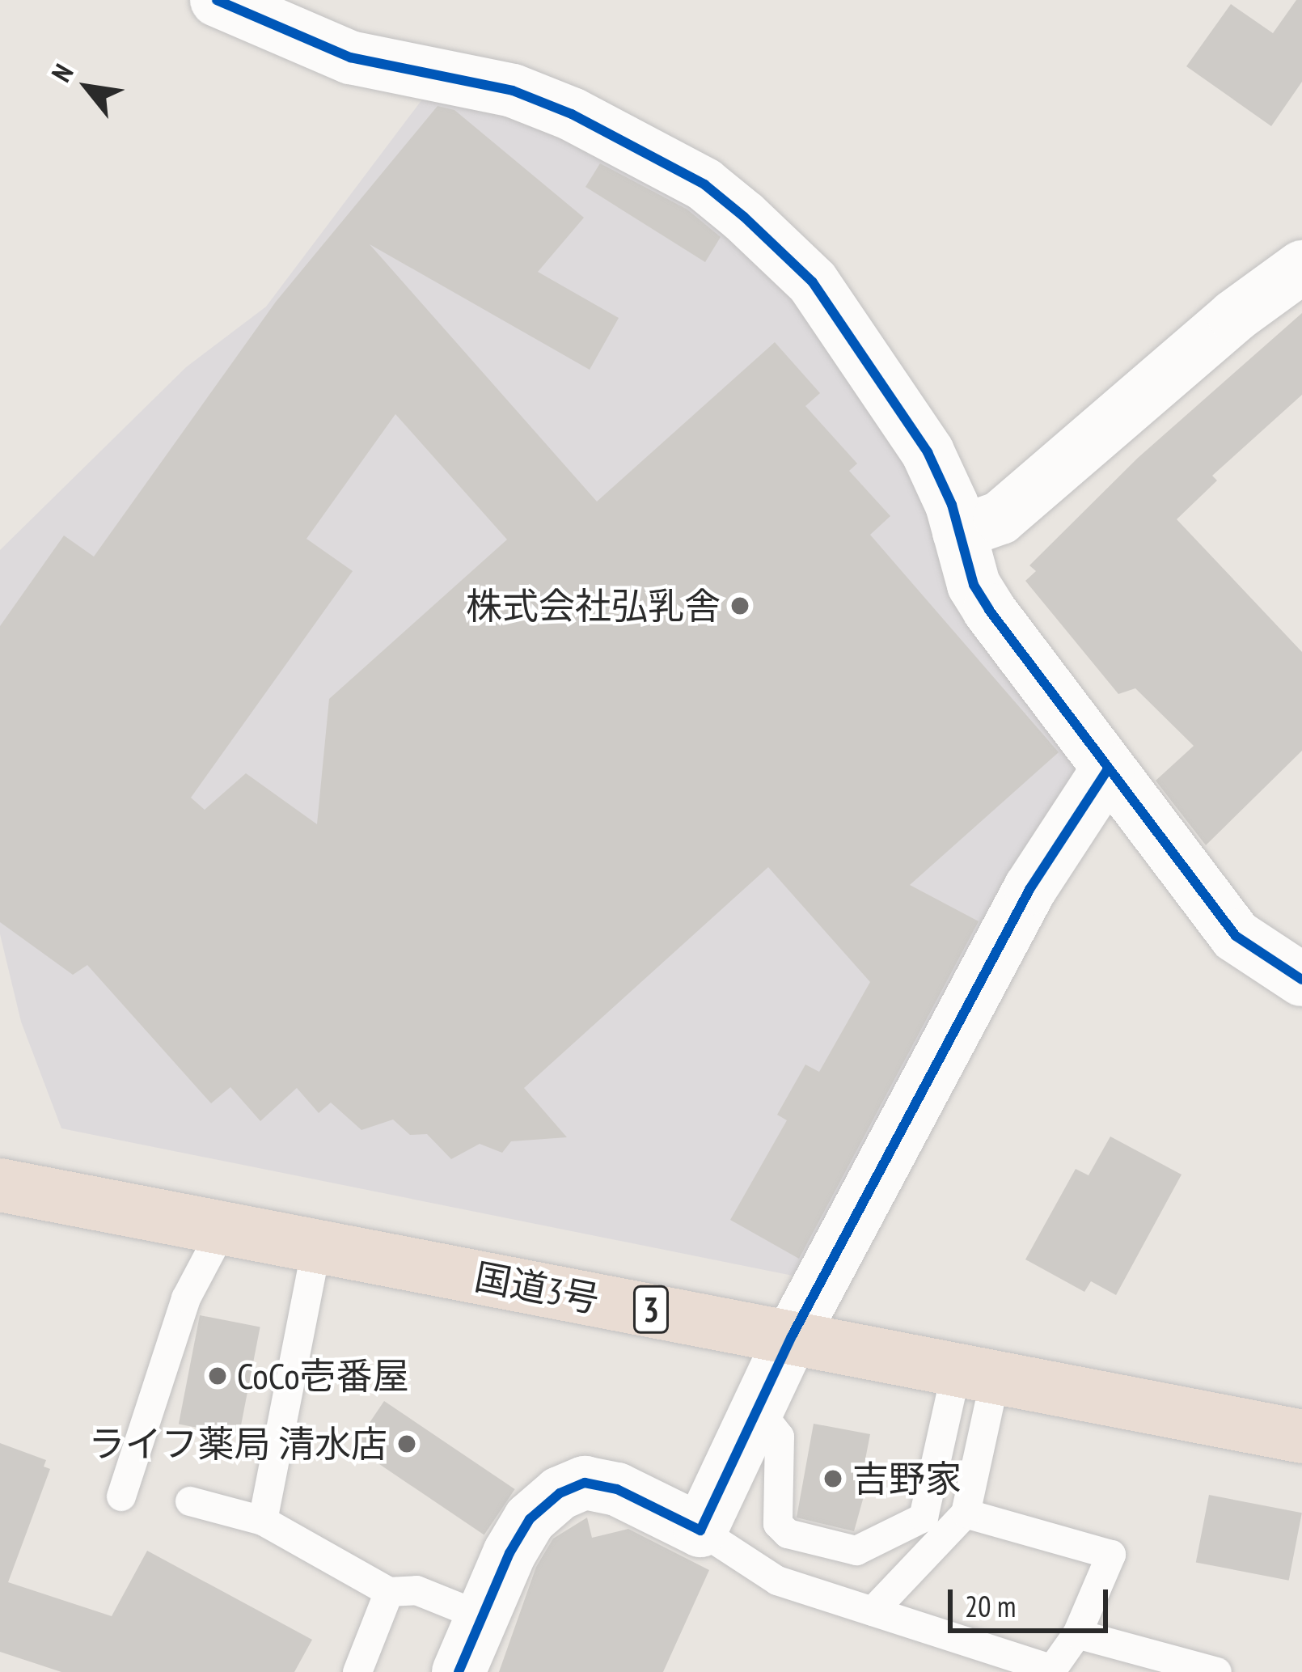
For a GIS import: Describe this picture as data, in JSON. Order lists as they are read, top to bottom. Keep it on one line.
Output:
{"streets":{"highway":["国道3号","3"]},"places":["株式会社弘乳舎","CoCo壱番屋","ライフ薬局 清水店","吉野家"],"scale_bar":"20 m","north":"top left"}
